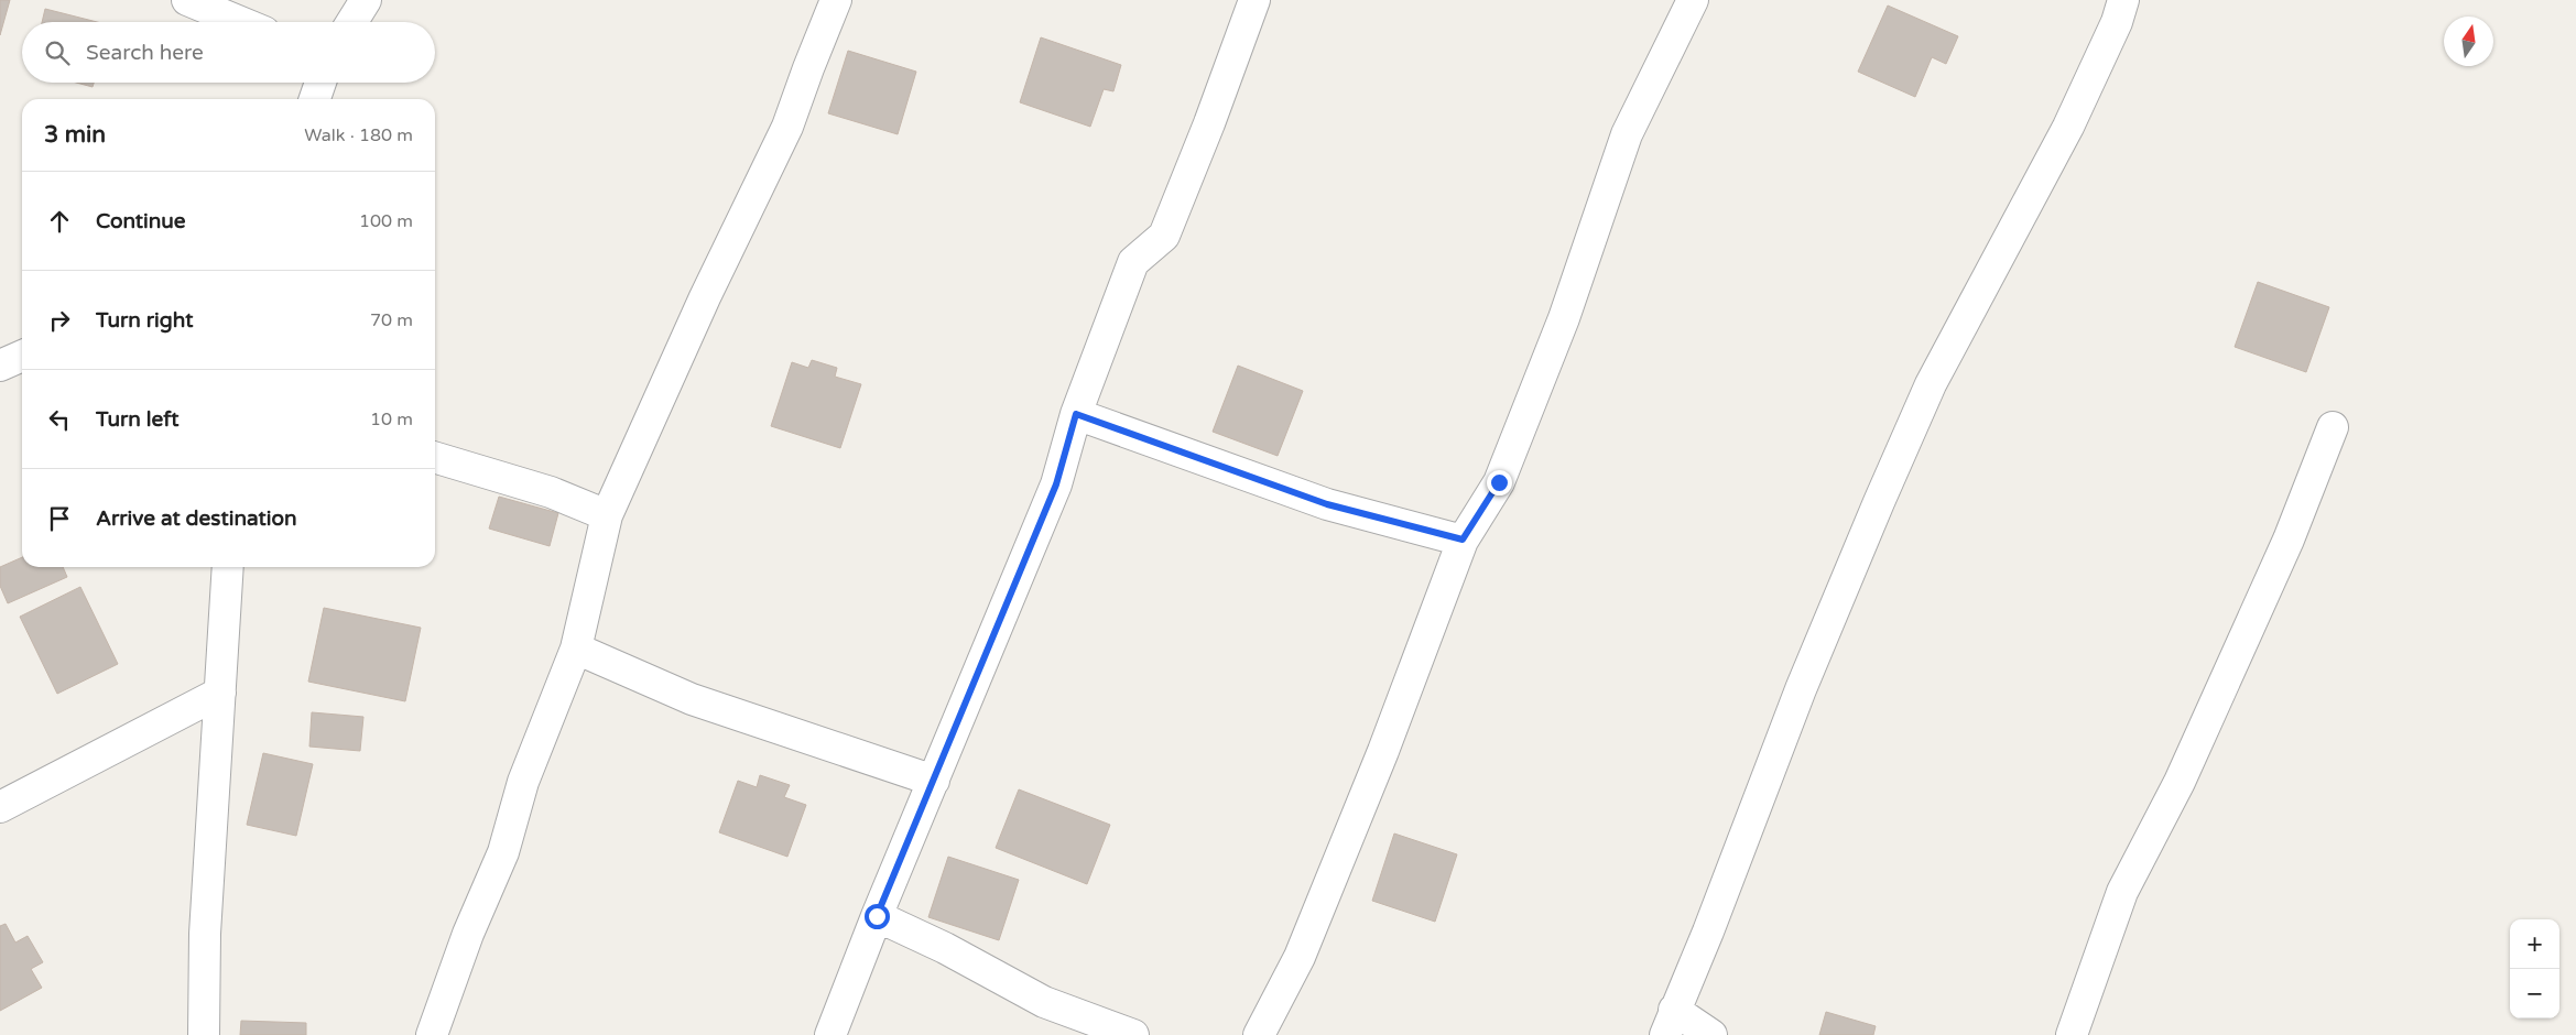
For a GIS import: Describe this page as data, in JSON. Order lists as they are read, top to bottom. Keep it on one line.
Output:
{"north":"top","page":{"search":"Search here","heading":["3 min","Walk · 180 m"],"list":[["Continue","100 m"],["Turn right","70 m"],["Turn left","10 m"],"Arrive at destination"],"map_buttons":["+","−"]}}
